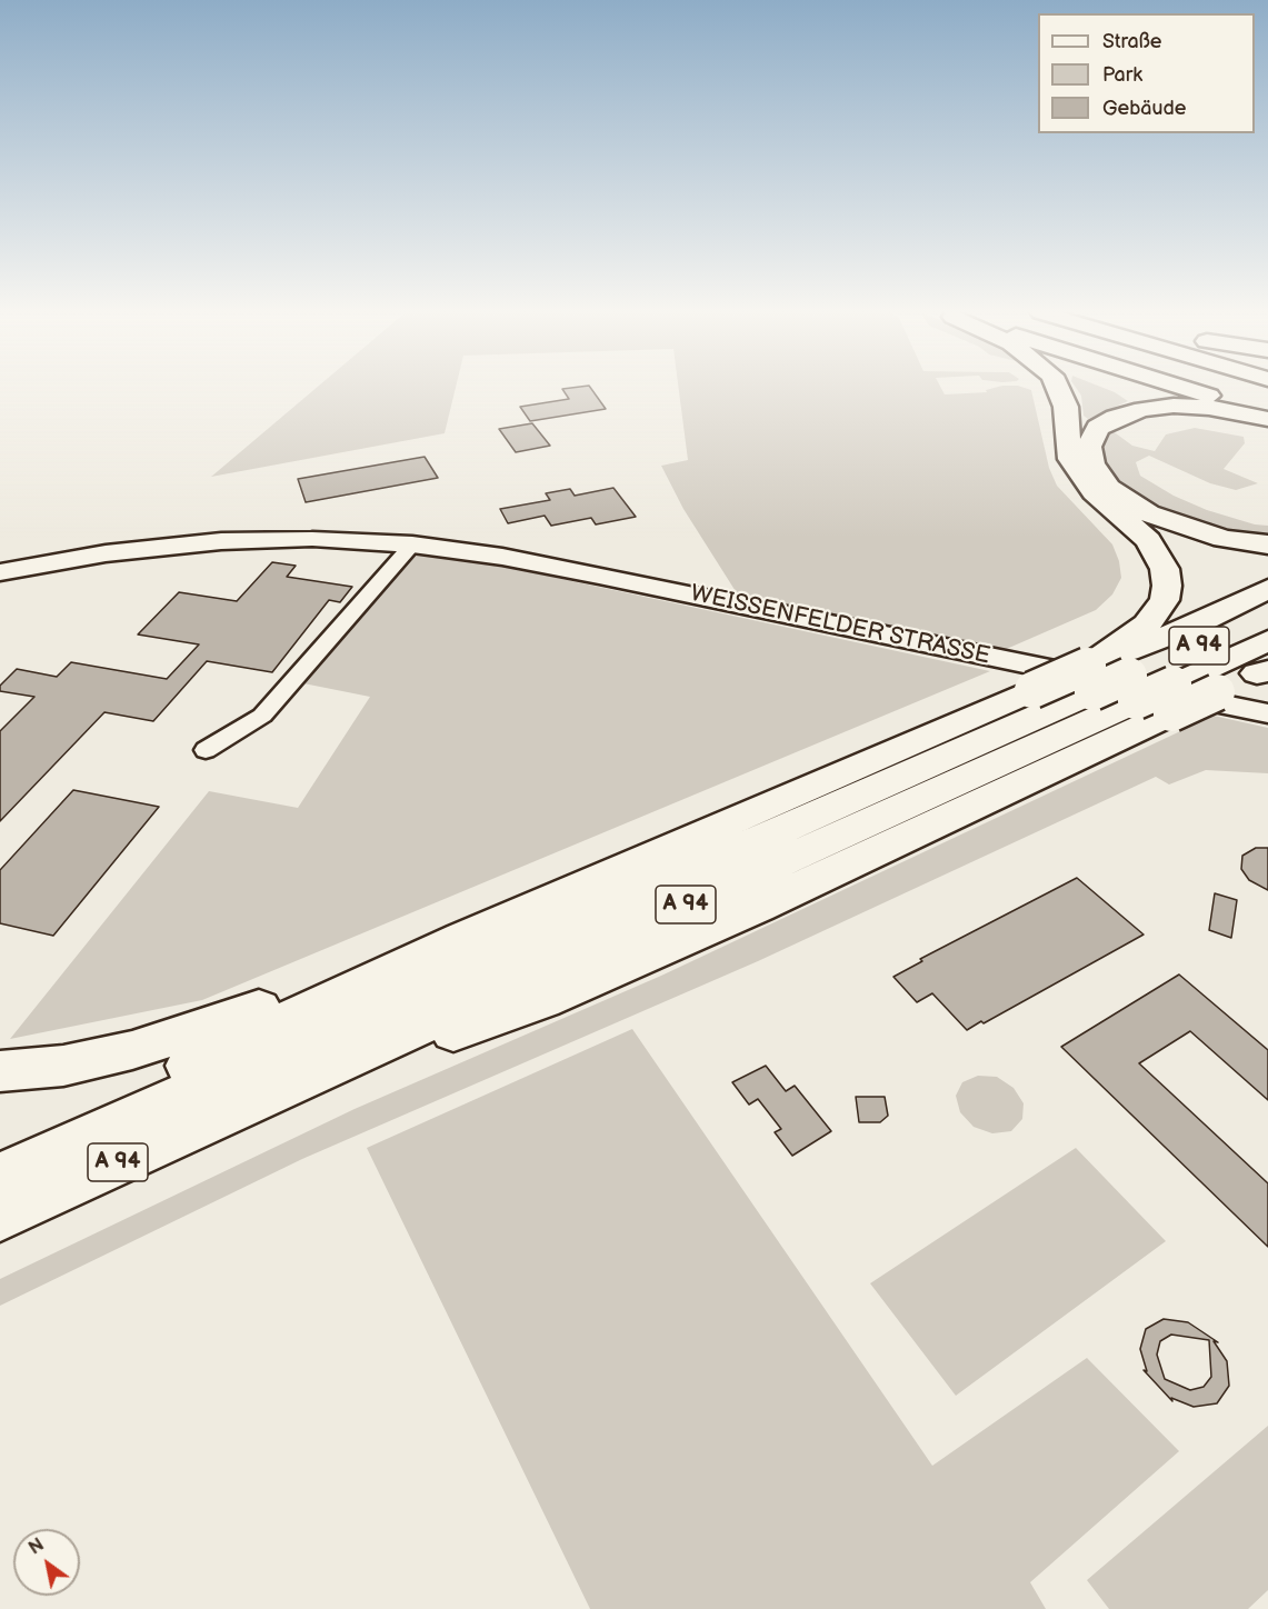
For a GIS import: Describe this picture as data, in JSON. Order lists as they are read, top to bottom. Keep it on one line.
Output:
{"streets":{"highway":["A 94"],"street":["WEISSENFELDER STRASSE"]},"legend":["Straße","Park","Gebäude"],"north":"top left"}
